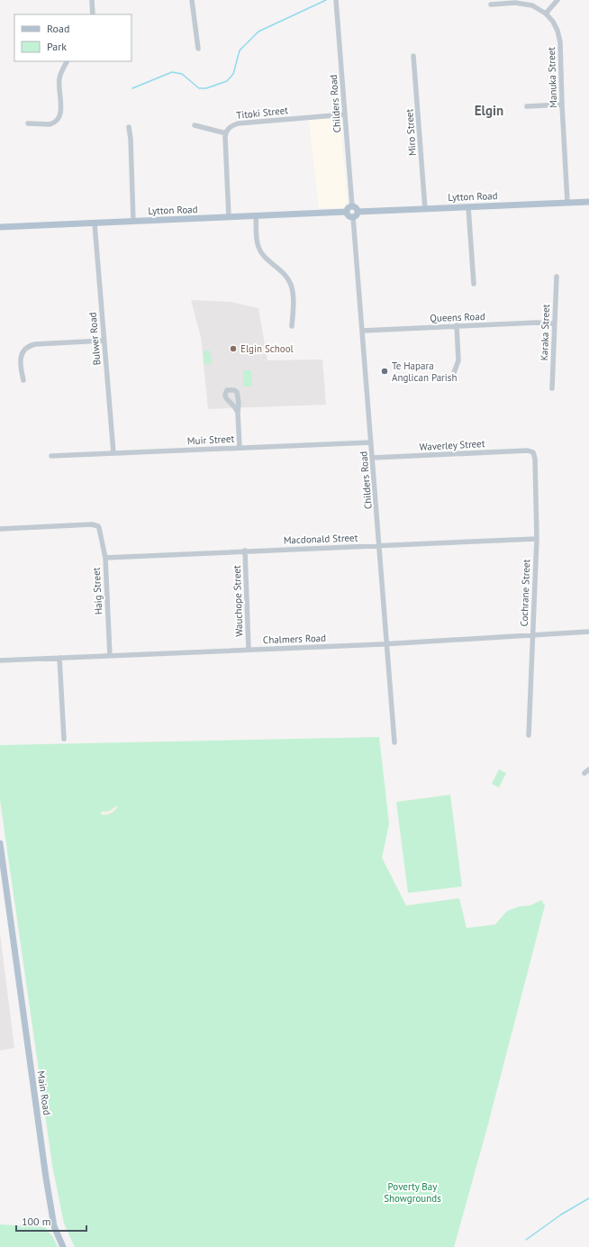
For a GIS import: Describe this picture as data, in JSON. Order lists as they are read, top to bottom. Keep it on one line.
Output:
{"streets":{"main road":["Lytton Road","Main Road"],"street":["Manuka Street","Childers Road","Titoki Street","Miro Street","Queens Road","Karaka Street","Bulwer Road","Muir Street","Waverley Street","Macdonald Street","Haig Street","Cochrane Street","Wauchope Street","Chalmers Road"]},"crossings":[["Manuka Street","Lytton Road"],["Childers Road","Titoki Street"],["Childers Road","Lytton Road"],["Childers Road","Queens Road"],["Childers Road","Muir Street"],["Childers Road","Waverley Street"],["Childers Road","Macdonald Street"],["Childers Road","Chalmers Road"],["Miro Street","Lytton Road"],["Lytton Road","Bulwer Road"],["Queens Road","Karaka Street"],["Bulwer Road","Muir Street"],["Waverley Street","Cochrane Street"],["Macdonald Street","Haig Street"],["Macdonald Street","Cochrane Street"],["Macdonald Street","Wauchope Street"],["Haig Street","Chalmers Road"],["Cochrane Street","Chalmers Road"],["Wauchope Street","Chalmers Road"]],"districts":["Elgin"],"parks":["Poverty Bay Showgrounds"],"places":["Elgin School","Te Hapara Anglican Parish"],"legend":["Road","Park"],"scale_bar":"100 m"}
